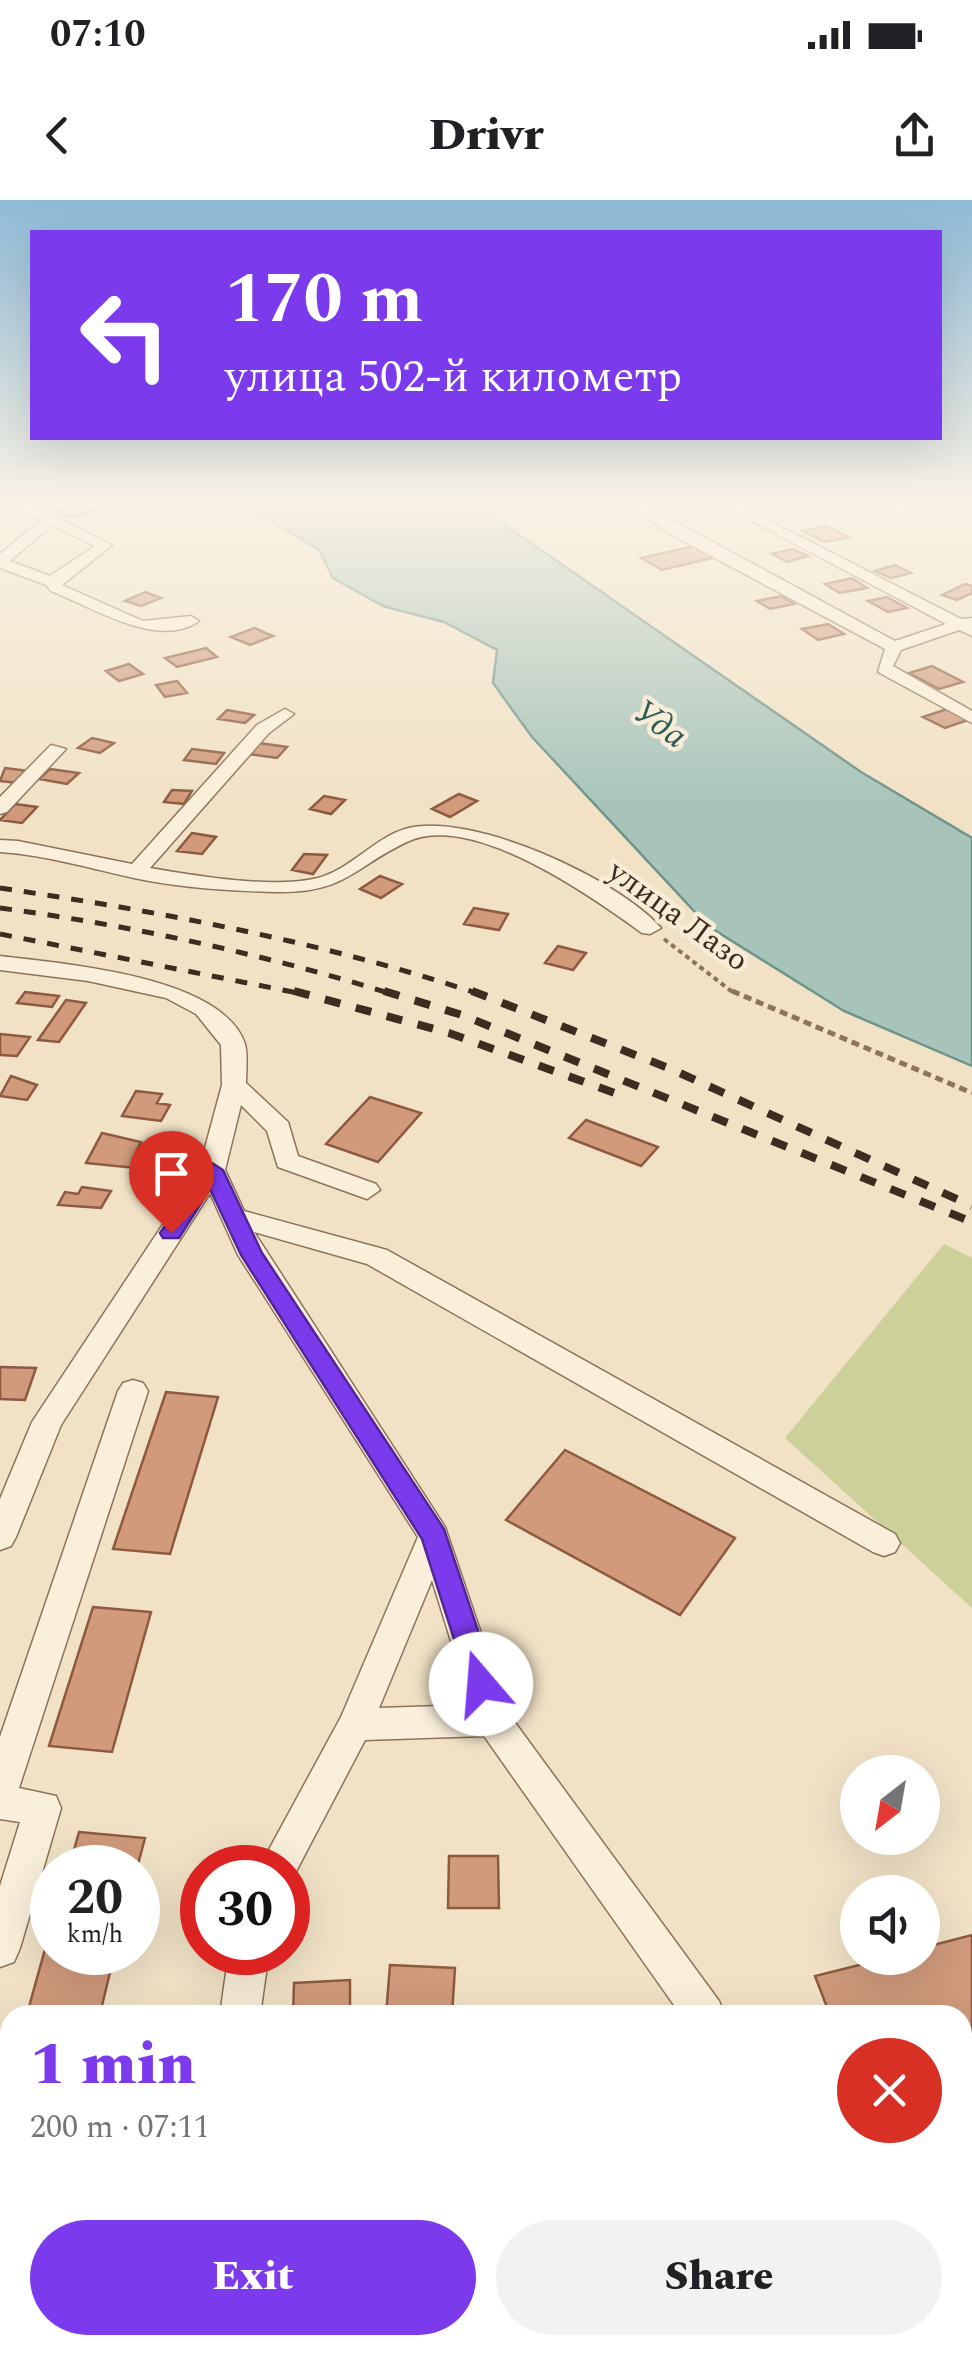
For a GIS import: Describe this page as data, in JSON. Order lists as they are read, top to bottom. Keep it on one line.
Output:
{"streets":{"street":["улица Лазо"]},"water":["Уда"],"north":"bottom left","page":{"status":"07:10","header":"Drivr","turn":["170 m","улица 502-й километр"],"speed":"20 km/h","limit":"30","heading":["1 min","200 m · 07:11"],"buttons":["Exit","Share"]}}
